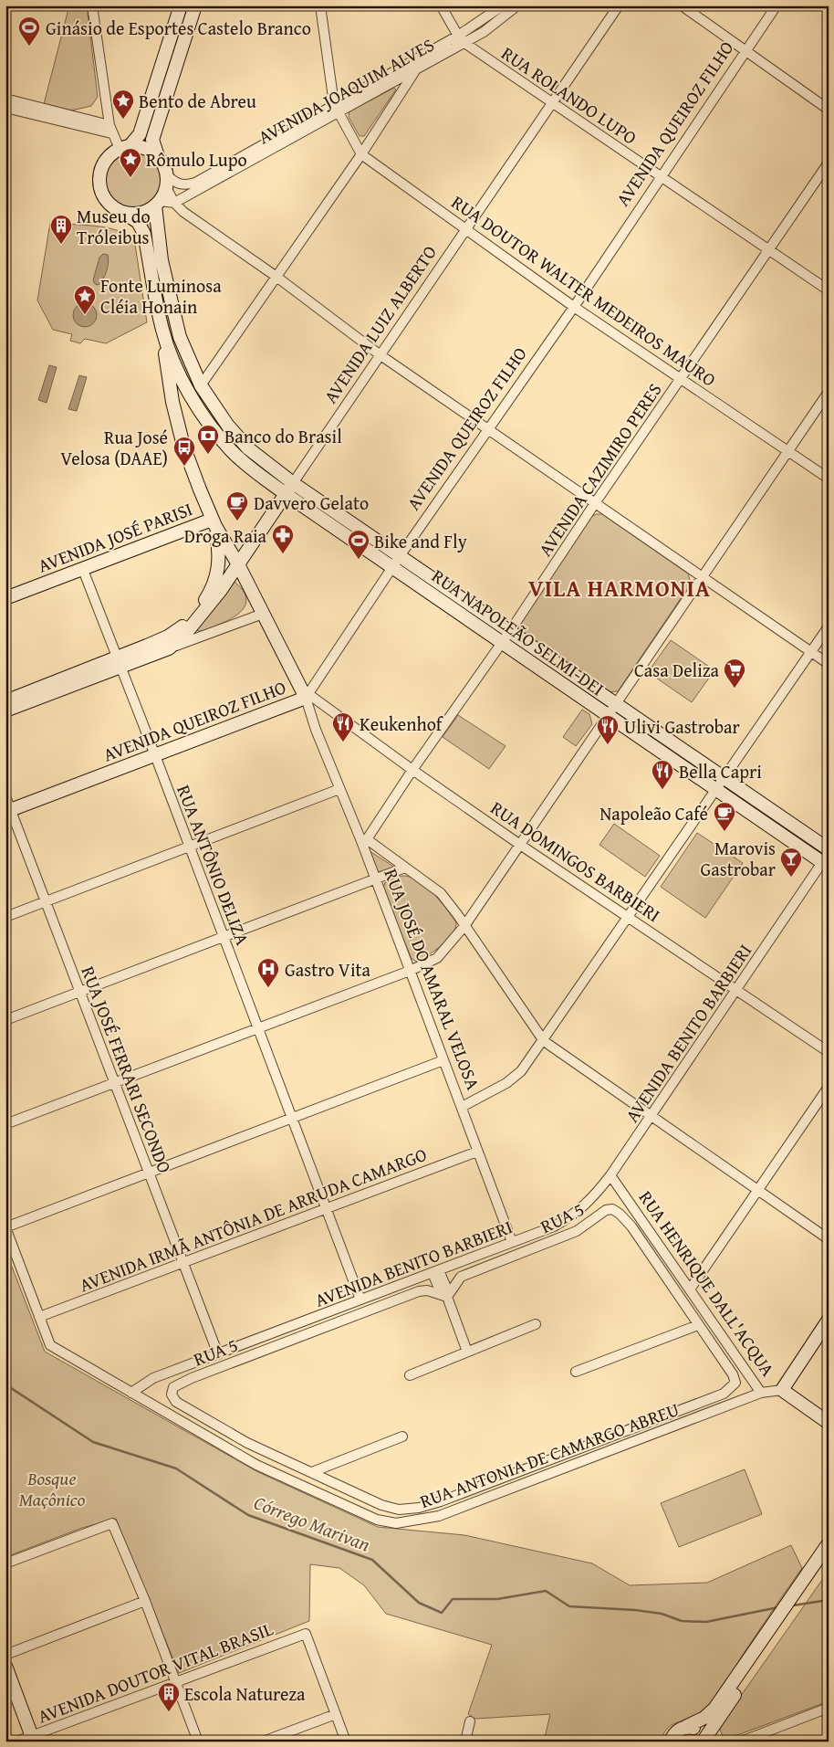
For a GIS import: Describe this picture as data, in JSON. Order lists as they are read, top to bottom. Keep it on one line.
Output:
{"streets":{"main road":["AVENIDA QUEIROZ FILHO","AVENIDA LUIZ ALBERTO","AVENIDA JOSÉ PARISI","RUA NAPOLEÃO SELMI-DEI","RUA JOSÉ DO AMARAL VELOSA","RUA HENRIQUE DALL'ACQUA"],"street":["AVENIDA JOAQUIM ALVES","RUA ROLANDO LUPO","RUA DOUTOR WALTER MEDEIROS MAURO","AVENIDA CAZIMIRO PERES","RUA DOMINGOS BARBIERI","RUA ANTÔNIO DELIZA","AVENIDA BENITO BARBIERI","RUA JOSÉ FERRARI SECONDO","RUA 5","AVENIDA IRMÃ ANTÔNIA DE ARRUDA CAMARGO","RUA ANTONIA DE CAMARGO ABREU","AVENIDA DOUTOR VITAL BRASIL"]},"crossings":[["AVENIDA JOAQUIM ALVES","RUA ROLANDO LUPO"],["AVENIDA JOAQUIM ALVES","RUA DOUTOR WALTER MEDEIROS MAURO"],["AVENIDA JOAQUIM ALVES","RUA NAPOLEÃO SELMI-DEI"],["RUA ROLANDO LUPO","AVENIDA QUEIROZ FILHO"],["RUA ROLANDO LUPO","AVENIDA LUIZ ALBERTO"],["RUA ROLANDO LUPO","AVENIDA CAZIMIRO PERES"],["AVENIDA QUEIROZ FILHO","RUA DOUTOR WALTER MEDEIROS MAURO"],["AVENIDA QUEIROZ FILHO","RUA NAPOLEÃO SELMI-DEI"],["AVENIDA QUEIROZ FILHO","RUA DOMINGOS BARBIERI"],["AVENIDA QUEIROZ FILHO","RUA ANTÔNIO DELIZA"],["AVENIDA QUEIROZ FILHO","RUA JOSÉ DO AMARAL VELOSA"],["AVENIDA QUEIROZ FILHO","RUA JOSÉ FERRARI SECONDO"],["RUA DOUTOR WALTER MEDEIROS MAURO","AVENIDA LUIZ ALBERTO"],["RUA DOUTOR WALTER MEDEIROS MAURO","AVENIDA CAZIMIRO PERES"],["AVENIDA LUIZ ALBERTO","RUA NAPOLEÃO SELMI-DEI"],["AVENIDA LUIZ ALBERTO","RUA ANTÔNIO DELIZA"],["AVENIDA LUIZ ALBERTO","RUA JOSÉ DO AMARAL VELOSA"],["AVENIDA CAZIMIRO PERES","RUA NAPOLEÃO SELMI-DEI"],["AVENIDA CAZIMIRO PERES","RUA DOMINGOS BARBIERI"],["AVENIDA CAZIMIRO PERES","RUA JOSÉ DO AMARAL VELOSA"],["AVENIDA JOSÉ PARISI","RUA ANTÔNIO DELIZA"],["AVENIDA JOSÉ PARISI","RUA JOSÉ DO AMARAL VELOSA"],["RUA NAPOLEÃO SELMI-DEI","RUA JOSÉ DO AMARAL VELOSA"],["RUA NAPOLEÃO SELMI-DEI","AVENIDA BENITO BARBIERI"],["RUA DOMINGOS BARBIERI","RUA JOSÉ DO AMARAL VELOSA"],["RUA DOMINGOS BARBIERI","AVENIDA BENITO BARBIERI"],["RUA ANTÔNIO DELIZA","AVENIDA BENITO BARBIERI"],["RUA ANTÔNIO DELIZA","AVENIDA IRMÃ ANTÔNIA DE ARRUDA CAMARGO"],["RUA JOSÉ DO AMARAL VELOSA","AVENIDA BENITO BARBIERI"],["RUA JOSÉ DO AMARAL VELOSA","AVENIDA IRMÃ ANTÔNIA DE ARRUDA CAMARGO"],["AVENIDA BENITO BARBIERI","RUA JOSÉ FERRARI SECONDO"],["AVENIDA BENITO BARBIERI","RUA HENRIQUE DALL'ACQUA"],["AVENIDA BENITO BARBIERI","RUA ANTONIA DE CAMARGO ABREU"],["RUA JOSÉ FERRARI SECONDO","AVENIDA IRMÃ ANTÔNIA DE ARRUDA CAMARGO"],["AVENIDA IRMÃ ANTÔNIA DE ARRUDA CAMARGO","RUA ANTONIA DE CAMARGO ABREU"],["RUA HENRIQUE DALL'ACQUA","RUA ANTONIA DE CAMARGO ABREU"]],"districts":["VILA HARMONIA"],"water":["Córrego Marivan"],"parks":["Bosque Maçônico"],"places":{"sports":["Ginásio de Esportes Castelo Branco","Bike and Fly"],"place":["Bento de Abreu","Rômulo Lupo","Fonte Luminosa Cléia Honain"],"building":["Museu do Tróleibus","Escola Natureza"],"bank":["Banco do Brasil"],"bus stop":["Rua José Velosa (DAAE)"],"cafe":["Davvero Gelato","Napoleão Café"],"pharmacy":["Droga Raia"],"supermarket":["Casa Deliza"],"restaurant":["Keukenhof","Ulivi Gastrobar","Bella Capri"],"bar":["Marovis Gastrobar"],"hospital":["Gastro Vita"]}}
